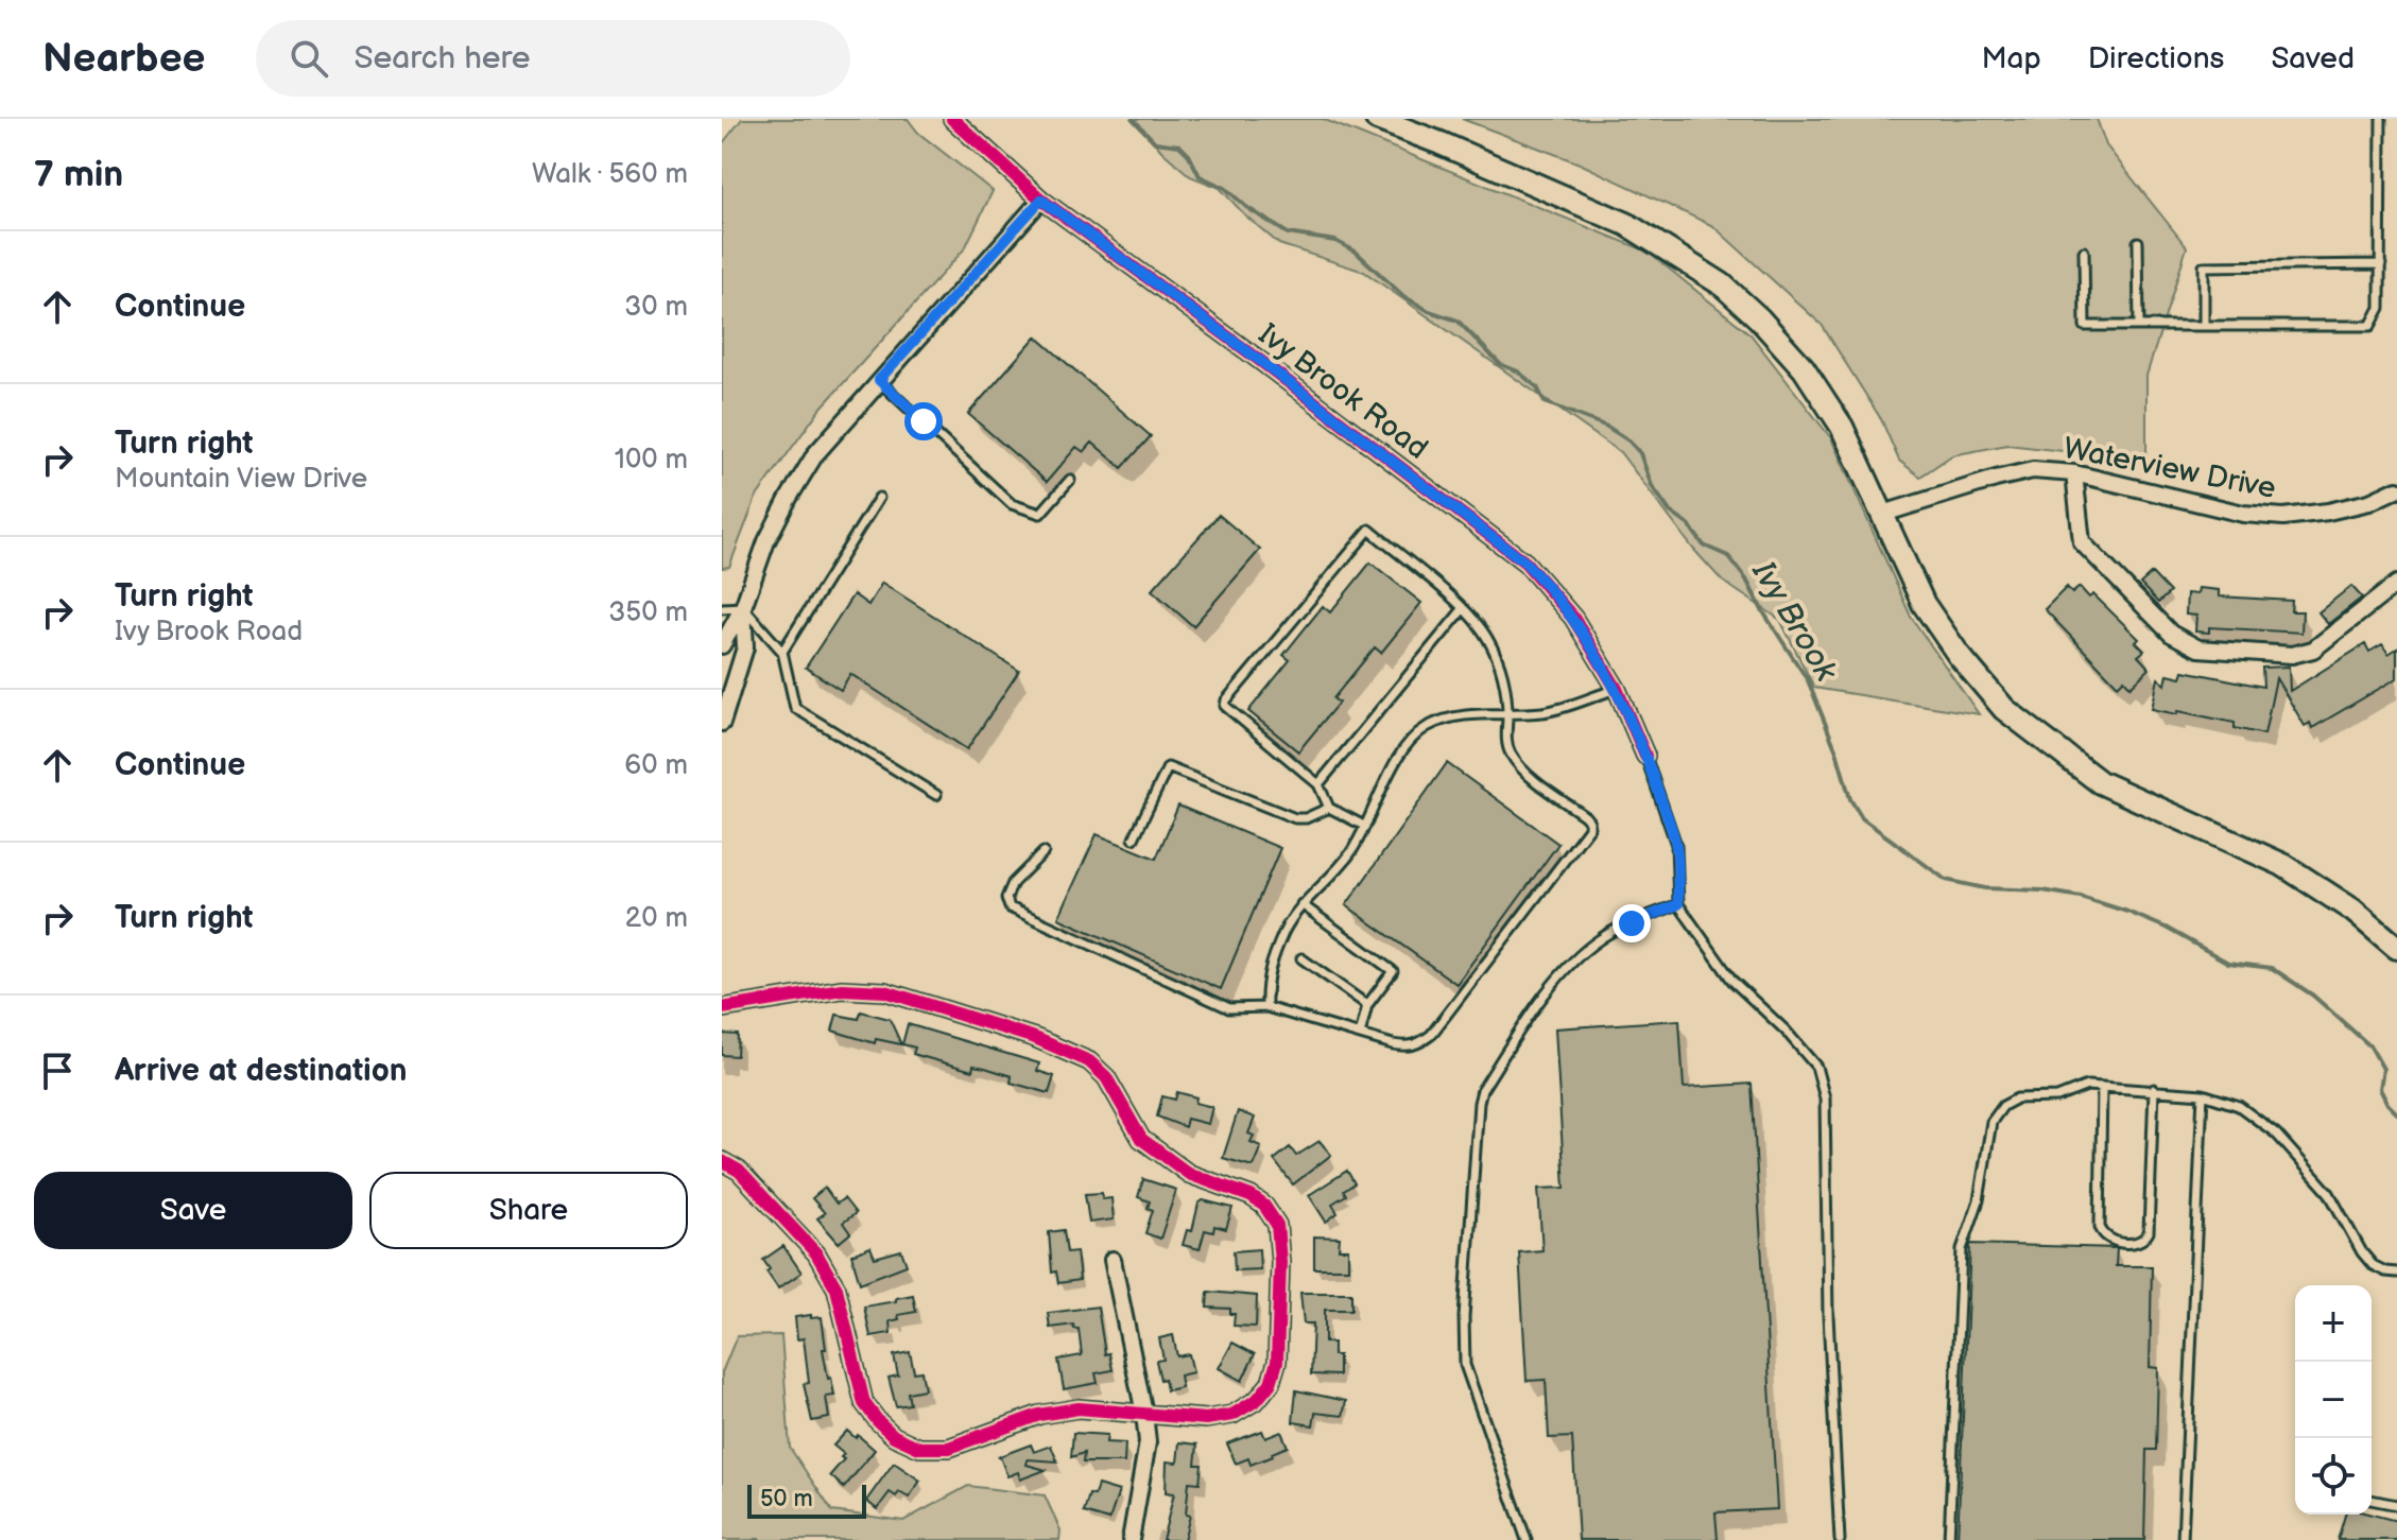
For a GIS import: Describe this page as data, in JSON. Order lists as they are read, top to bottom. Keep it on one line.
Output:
{"streets":{"street":["Ivy Brook Road","Waterview Drive"]},"water":["Ivy Brook"],"scale_bar":"50 m","page":{"header":"Nearbee","search":"Search here","nav":["Map","Directions","Saved"],"heading":["7 min","Walk · 560 m"],"list":[["Continue","30 m"],["Turn right","Mountain View Drive","100 m"],["Turn right","Ivy Brook Road","350 m"],["Continue","60 m"],["Turn right","20 m"],"Arrive at destination"],"buttons":["Save","Share"],"map_buttons":["+","−"],"scale":"50 m"}}
